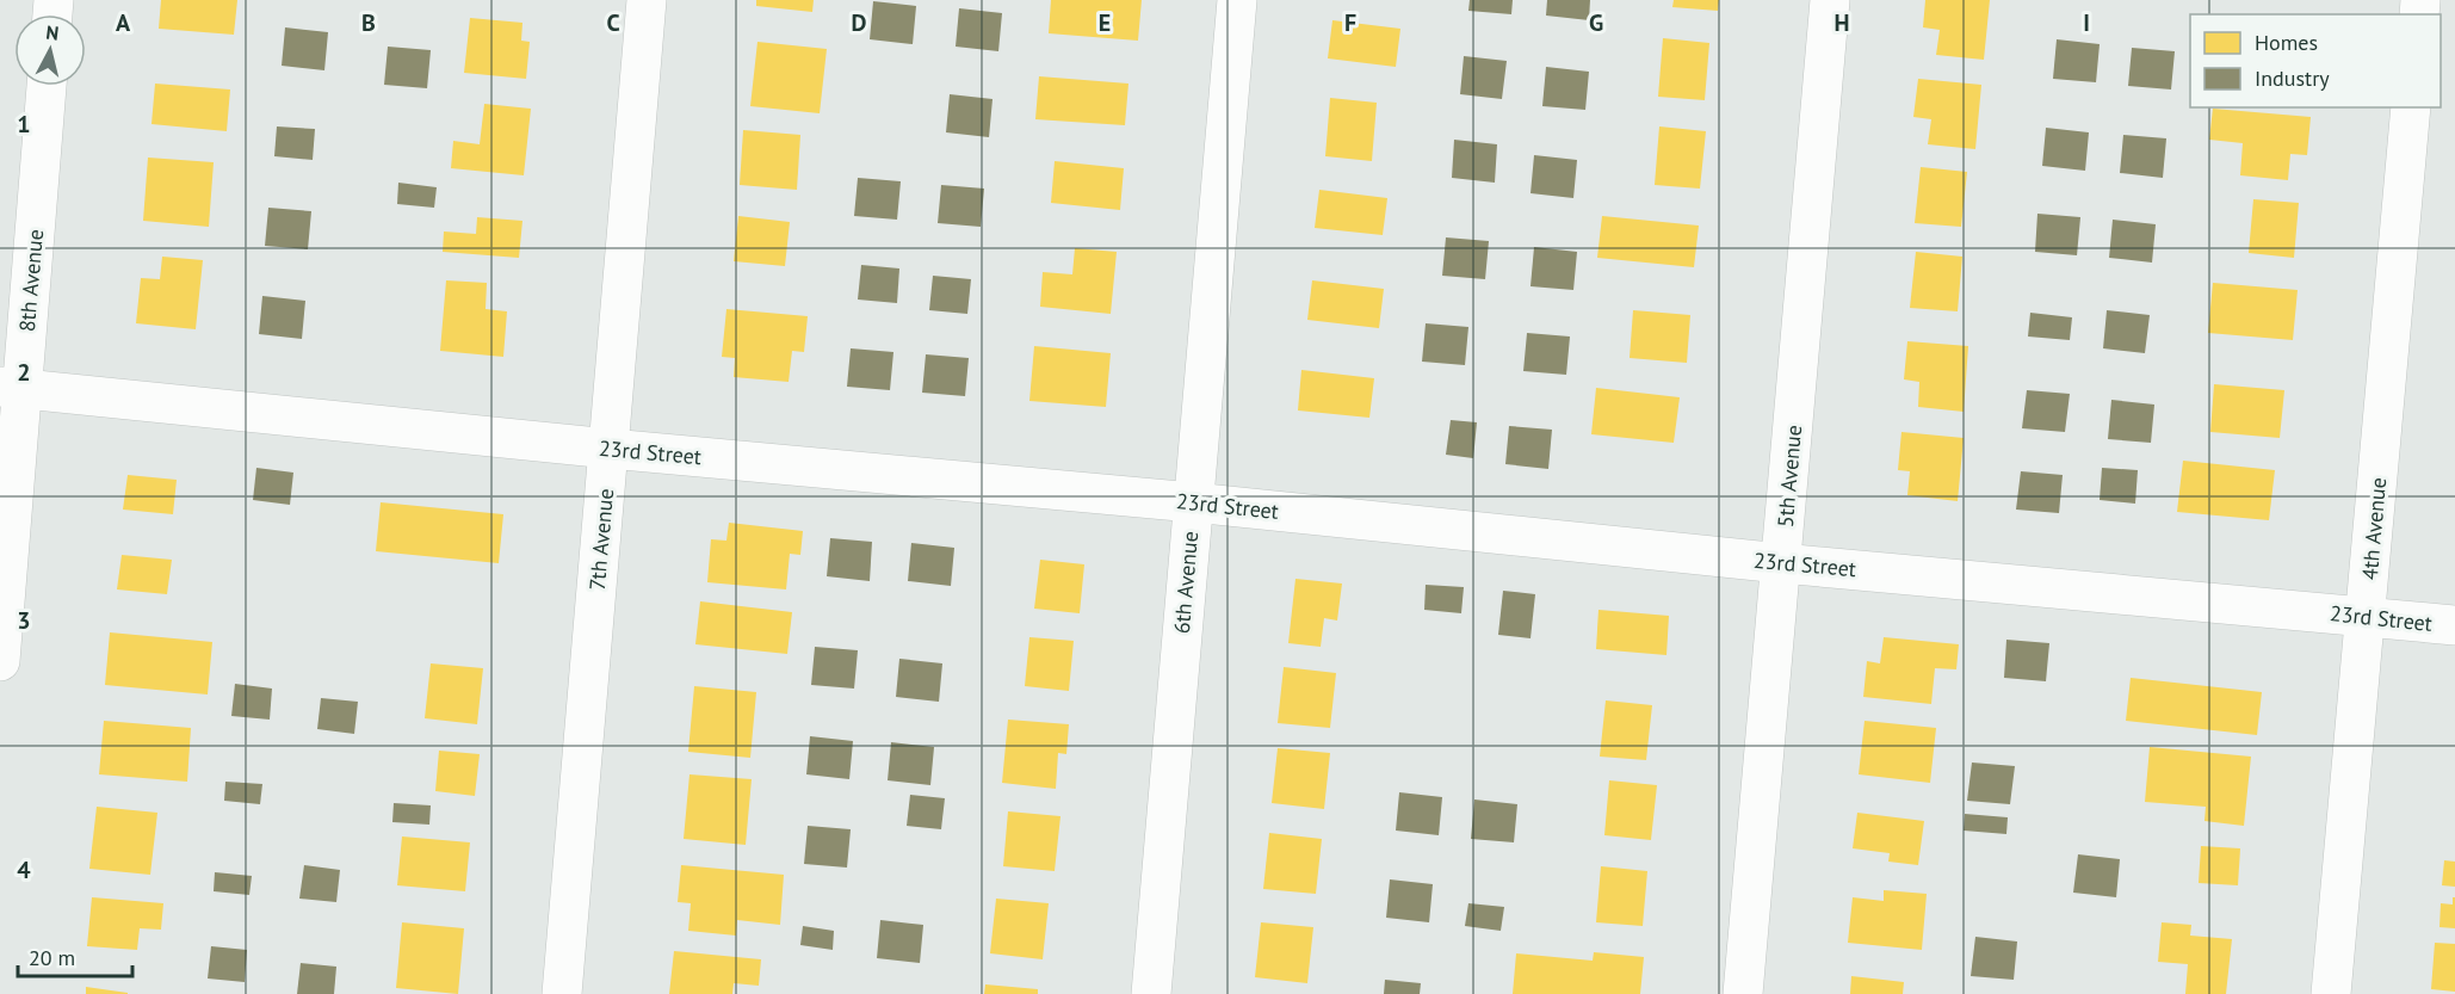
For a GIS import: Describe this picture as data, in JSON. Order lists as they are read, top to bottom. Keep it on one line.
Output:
{"streets":{"street":["8th Avenue","23rd Street","5th Avenue","4th Avenue","7th Avenue","6th Avenue"]},"crossings":[["8th Avenue","23rd Street"],["23rd Street","5th Avenue"],["23rd Street","4th Avenue"],["23rd Street","7th Avenue"],["23rd Street","6th Avenue"]],"legend":["Homes","Industry"],"scale_bar":"20 m","north":"top","grid":{"columns":["A","B","C","D","E","F","G","H","I"],"rows":["1","2","3","4"]}}
